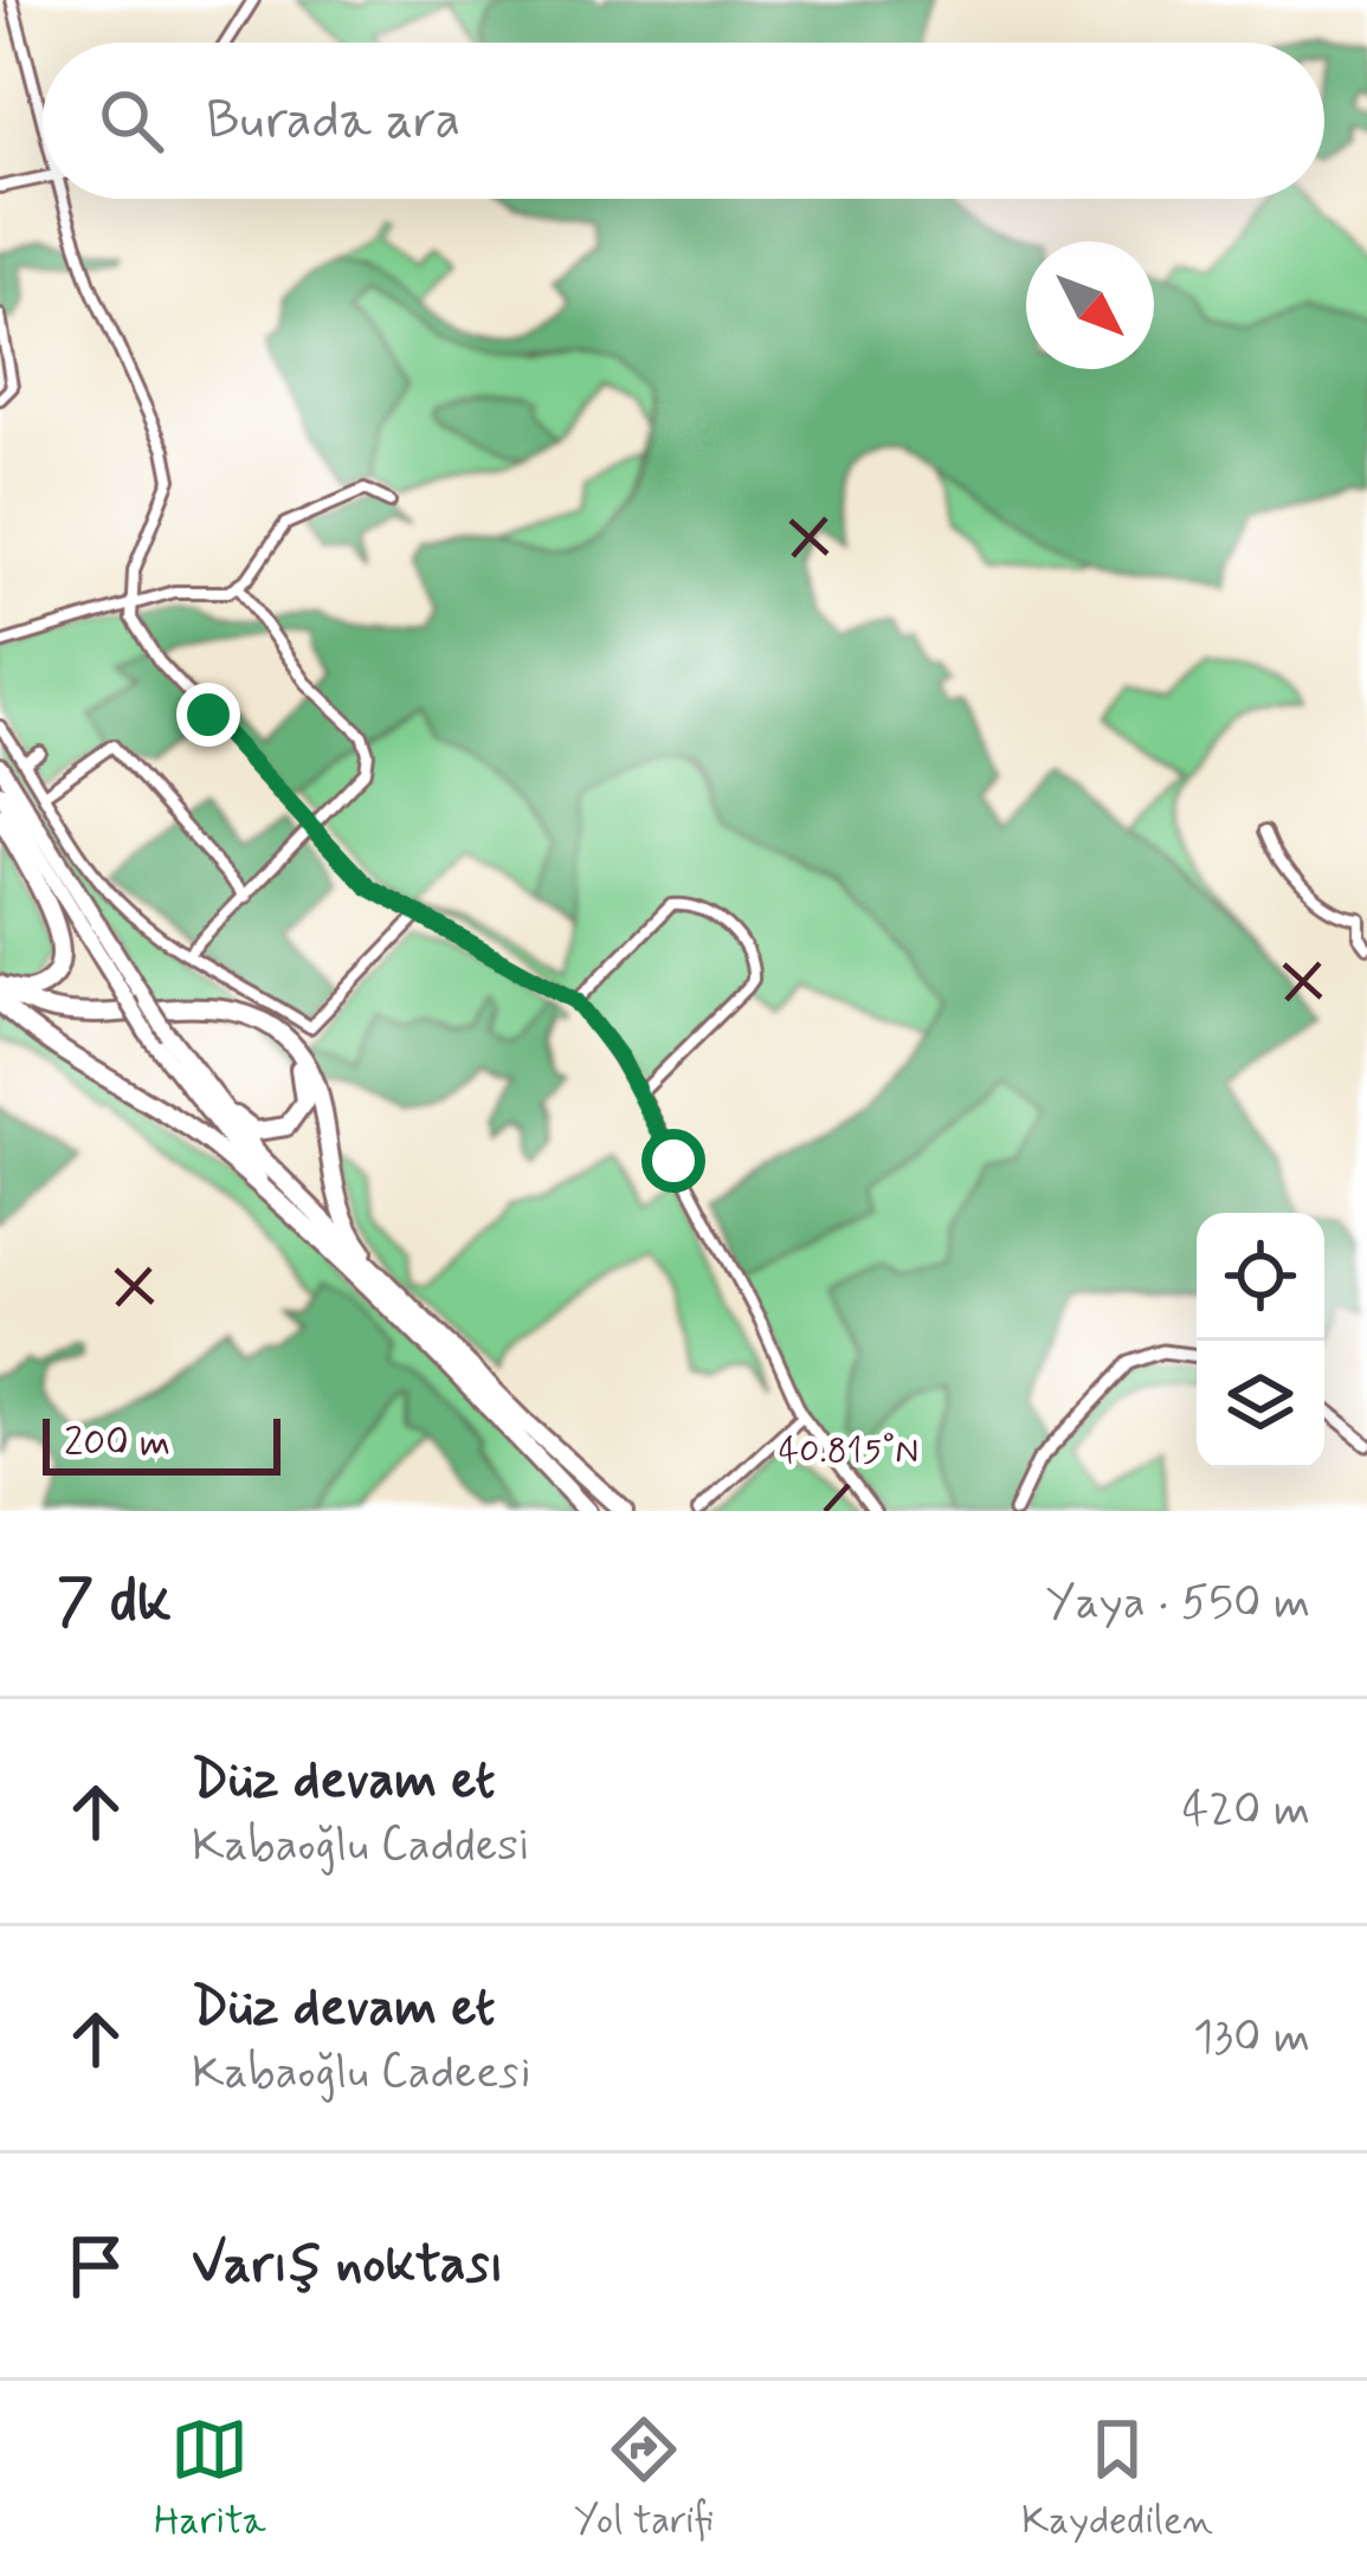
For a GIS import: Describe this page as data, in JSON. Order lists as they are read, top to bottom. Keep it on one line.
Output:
{"scale_bar":"200 m","north":"bottom right","page":{"search":"Burada ara","scale":"200 m","heading":["7 dk","Yaya · 550 m"],"list":[["Düz devam et","Kabaoğlu Caddesi","420 m"],["Düz devam et","Kabaoğlu Cadeesi","130 m"],"Varış noktası"],"nav":["Harita","Yol tarifi","Kaydedilen"]},"coordinates":["40.815°N"]}
